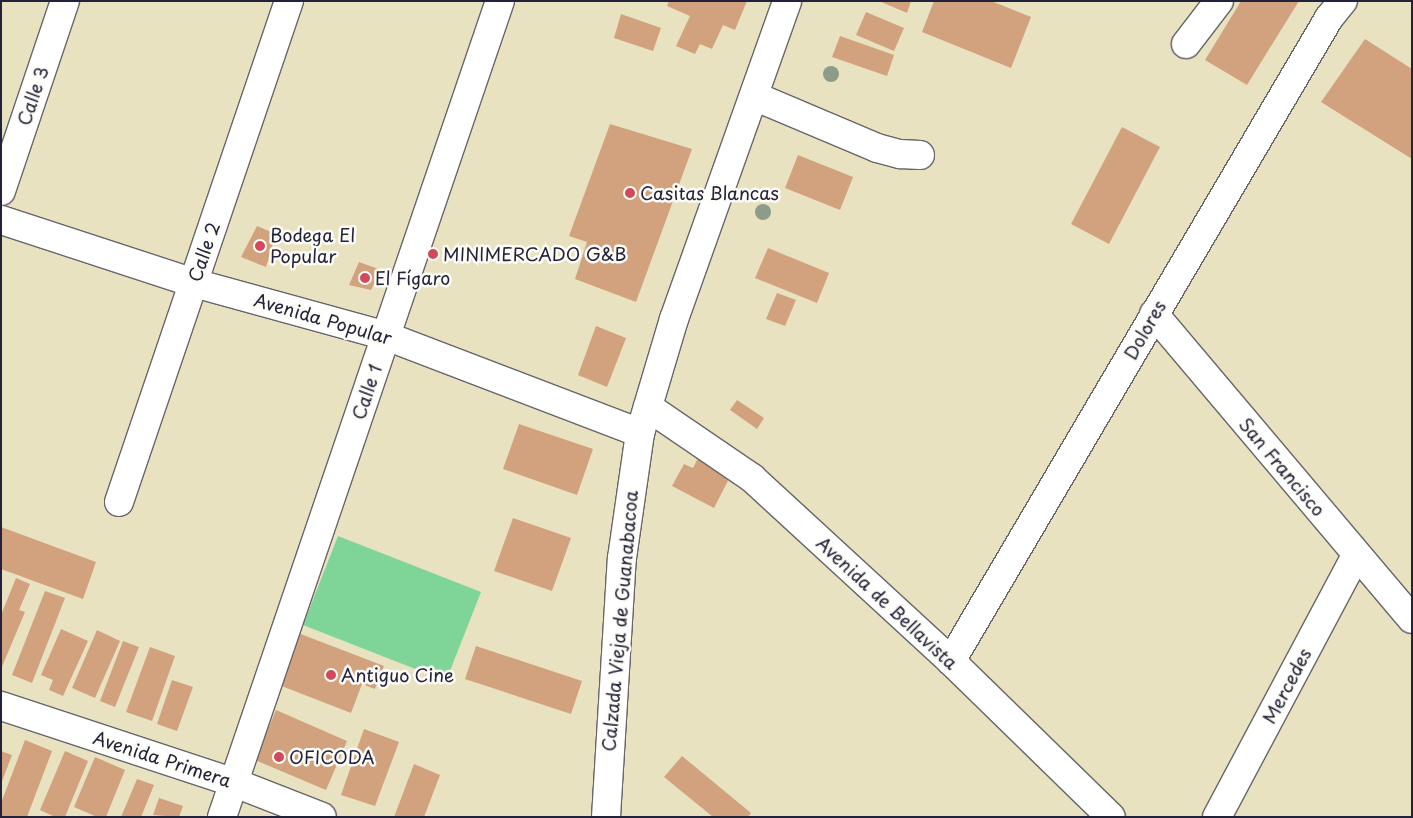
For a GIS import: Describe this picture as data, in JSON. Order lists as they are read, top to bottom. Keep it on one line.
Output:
{"streets":{"street":["Calle 3","Calle 2","Avenida Popular","Dolores","Calle 1","San Francisco","Avenida de Bellavista","Calzada Vieja de Guanabacoa","Mercedes","Avenida Primera"]},"crossings":[["Calle 2","Avenida Popular"],["Avenida Popular","Calle 1"],["Avenida Popular","Calzada Vieja de Guanabacoa"],["Dolores","San Francisco"],["Dolores","Avenida de Bellavista"],["Calle 1","Avenida Primera"],["San Francisco","Mercedes"],["Avenida de Bellavista","Calzada Vieja de Guanabacoa"]],"places":["Casitas Blancas","Bodega El Popular","MINIMERCADO G&B","El Fígaro","Antiguo Cine","OFICODA"]}
